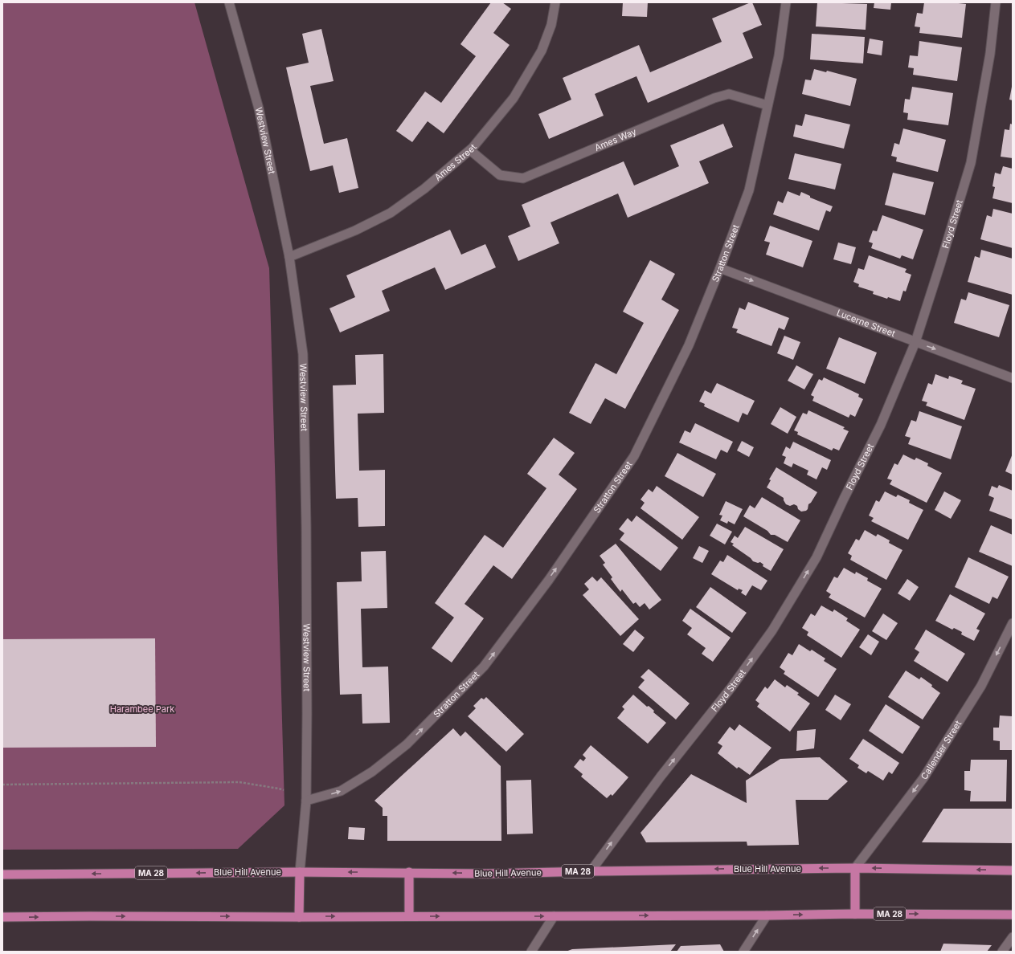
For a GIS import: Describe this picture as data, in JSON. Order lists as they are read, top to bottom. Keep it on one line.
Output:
{"streets":{"main road":["Blue Hill Avenue","MA 28"],"street":["Ames Way","Westview Street","Ames Street","Floyd Street","Stratton Street","Lucerne Street","Callender Street"]},"crossings":[["Ames Way","Ames Street"],["Ames Way","Stratton Street"],["Westview Street","Ames Street"],["Westview Street","Stratton Street"],["Floyd Street","Lucerne Street"],["Floyd Street","Blue Hill Avenue"],["Stratton Street","Lucerne Street"],["Callender Street","Blue Hill Avenue"]],"one_way":["Floyd Street","Stratton Street","Lucerne Street","Callender Street"],"parks":["Harambee Park"]}
